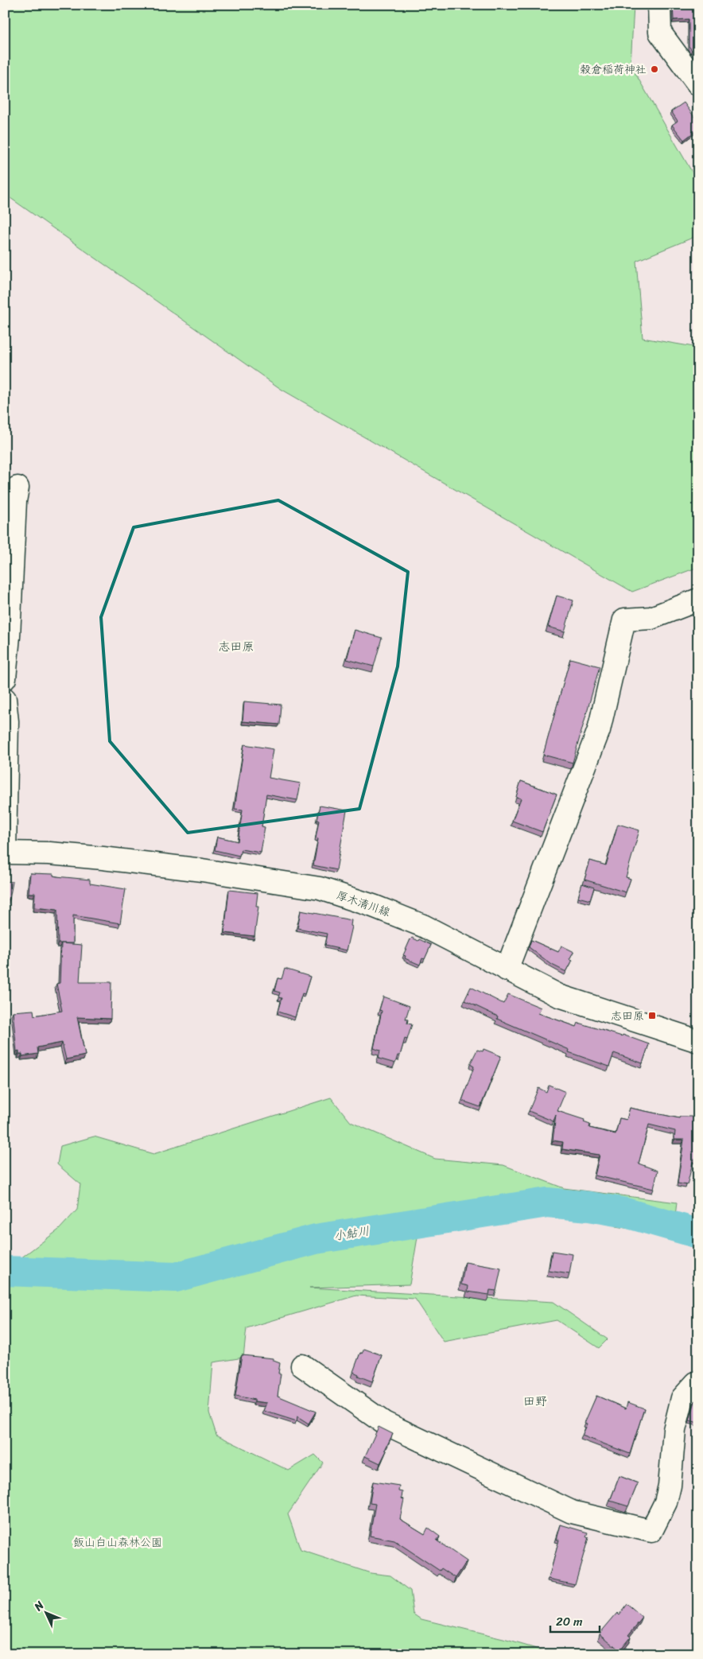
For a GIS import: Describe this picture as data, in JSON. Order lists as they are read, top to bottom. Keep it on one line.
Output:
{"streets":{"street":["厚木清川線"]},"districts":["志田原","田野"],"water":["小鮎川"],"parks":["飯山白山森林公園"],"places":{"other":["穀倉稲荷神社"],"transit":["志田原"]},"scale_bar":"20 m","north":"top left"}
